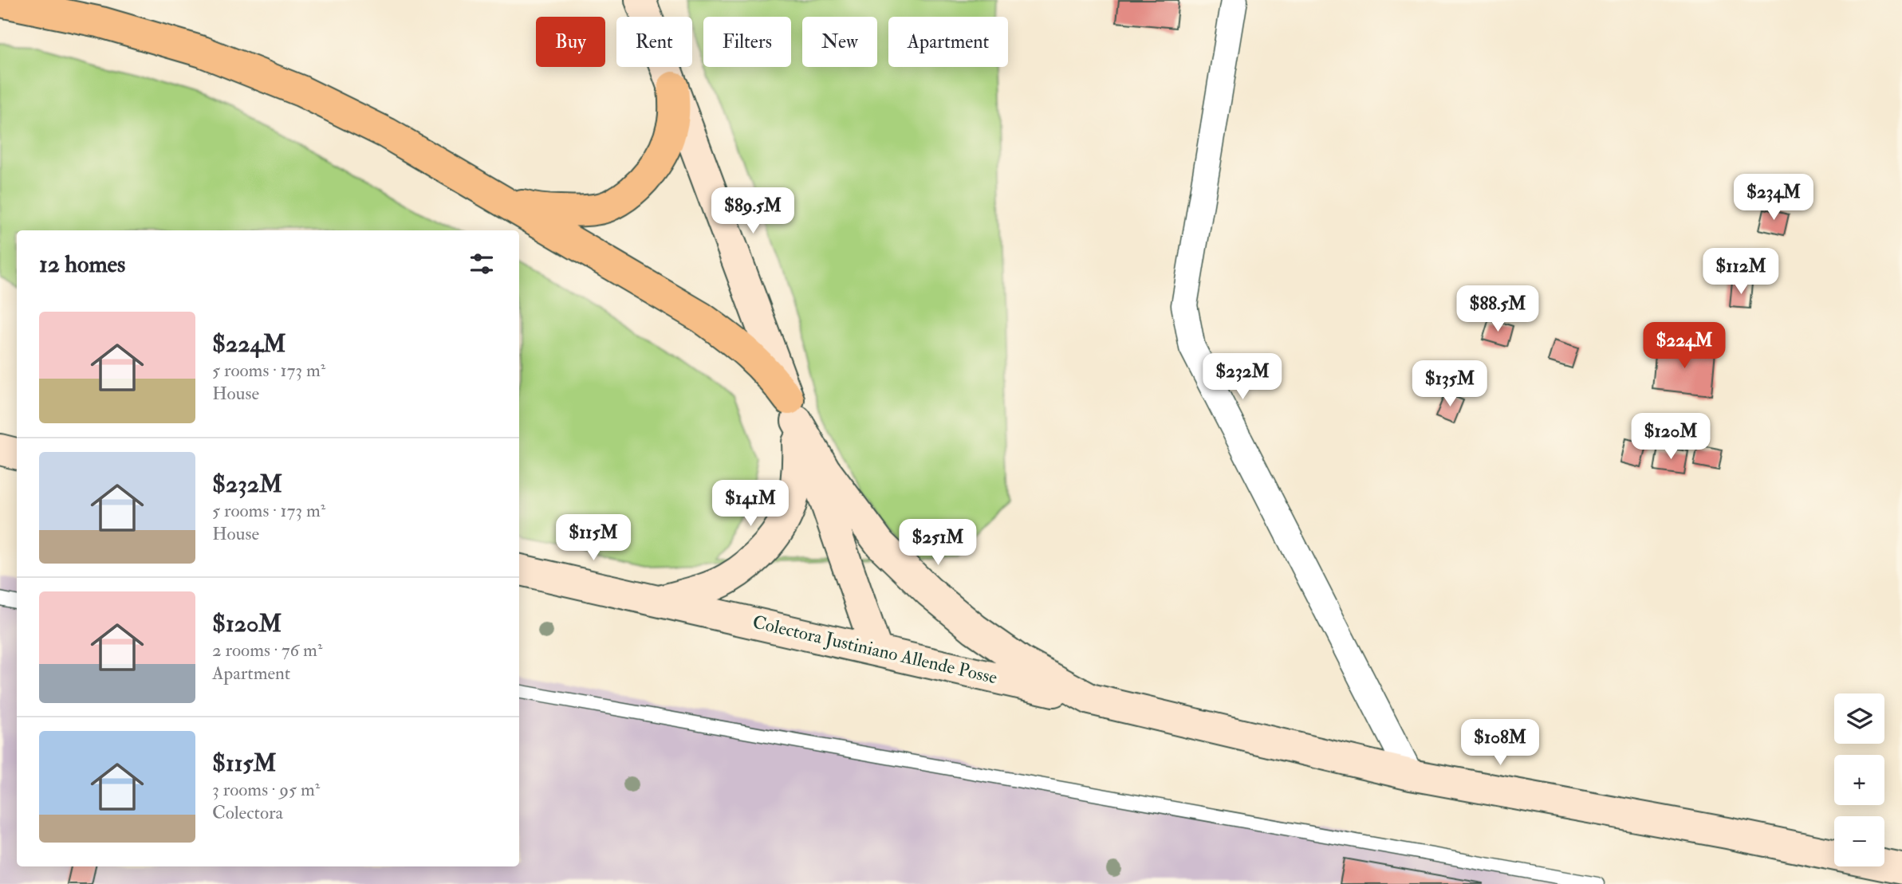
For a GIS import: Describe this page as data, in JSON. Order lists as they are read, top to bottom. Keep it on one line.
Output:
{"streets":{"main road":["Colectora Justiniano Allende Posse"]},"page":{"chip":["Buy","Rent","Filters","New","Apartment"],"price":["$234M","$89.5M","$112M","$88.5M","$224M","$232M","$135M","$120M","$141M","$115M","$251M","$108M"],"heading":"12 homes","list":[{"name":"$224M","note":"5 rooms · 173 m² · House"},{"name":"$232M","note":"5 rooms · 173 m² · House"},{"name":"$120M","note":"2 rooms · 76 m² · Apartment"},{"name":"$115M","note":"3 rooms · 95 m² · Colectora"}],"map_buttons":["+","−"]}}
